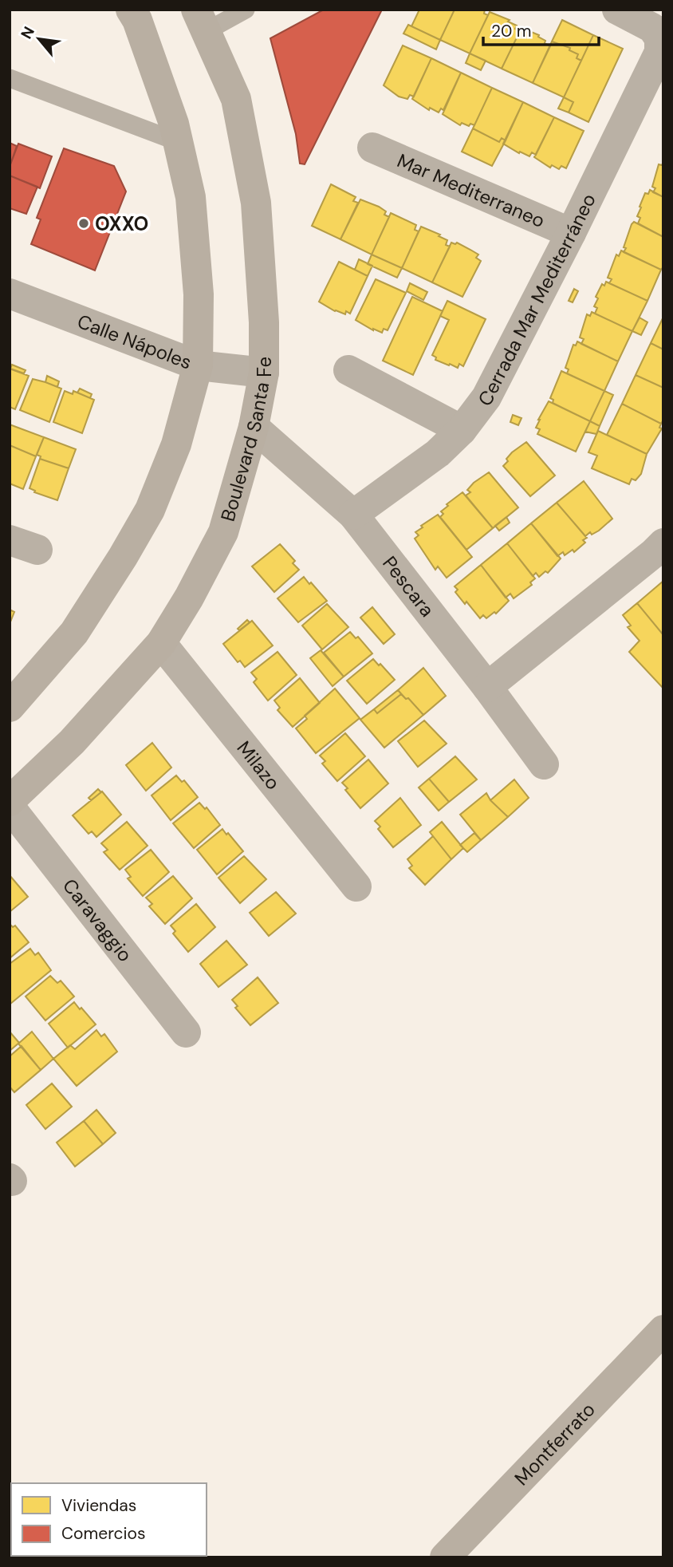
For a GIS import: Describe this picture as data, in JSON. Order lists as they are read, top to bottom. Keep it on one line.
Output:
{"streets":{"main road":["Boulevard Santa Fe","Montferrato"],"street":["Mar Mediterraneo","Cerrada Mar Mediterráneo","Calle Nápoles","Pescara","Milazo","Caravaggio"]},"crossings":[["Mar Mediterraneo","Cerrada Mar Mediterráneo"],["Cerrada Mar Mediterráneo","Pescara"],["Calle Nápoles","Boulevard Santa Fe"],["Boulevard Santa Fe","Pescara"],["Boulevard Santa Fe","Milazo"]],"places":["OXXO"],"legend":["Viviendas","Comercios"],"scale_bar":"20 m","north":"top left"}
